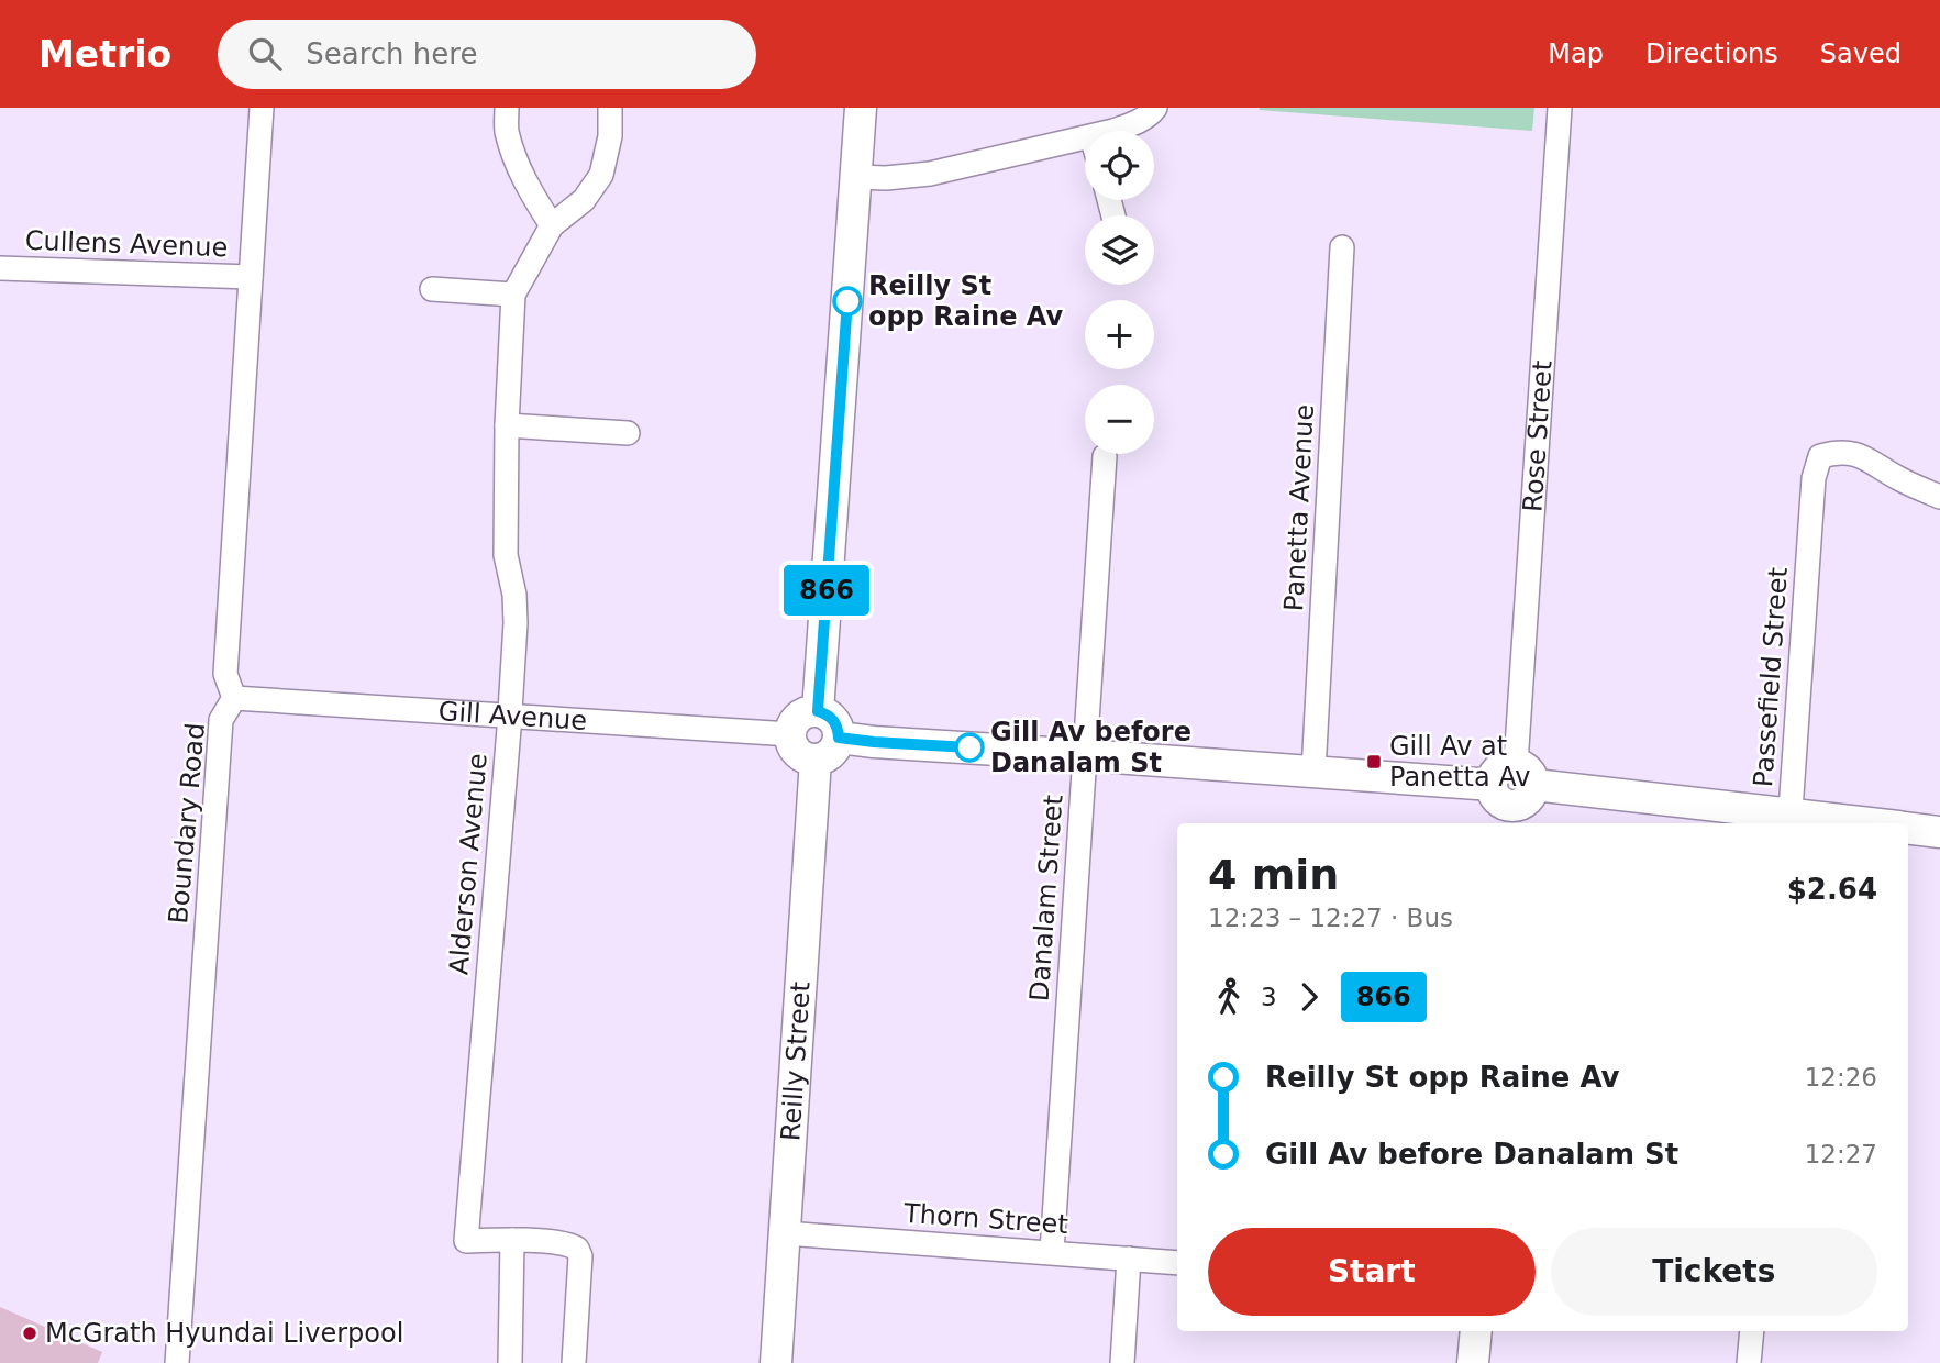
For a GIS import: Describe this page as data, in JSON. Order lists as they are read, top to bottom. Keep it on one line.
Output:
{"streets":{"main road":["Reilly Street"],"street":["Cullens Avenue","Rose Street","Panetta Avenue","Passefield Street","Gill Avenue","Boundary Road","Alderson Avenue","Danalam Street","Thorn Street"]},"crossings":[["Cullens Avenue","Boundary Road"],["Gill Avenue","Boundary Road"],["Gill Avenue","Alderson Avenue"],["Gill Avenue","Reilly Street"],["Danalam Street","Thorn Street"],["Reilly Street","Thorn Street"]],"places":{"other":["Reilly St opp Raine Av","Gill Av before Danalam St","McGrath Hyundai Liverpool"],"transit":["Gill Av at Panetta Av"]},"lines":["bus line 866"],"page":{"header":"Metrio","search":"Search here","nav":["Map","Directions","Saved"],"on_map":"866","map_buttons":["+","−"],"heading":["4 min","12:23 – 12:27 · Bus","$2.64"],"legs":["3","866"],"list":[{"name":"Reilly St opp Raine Av","value":"12:26"},{"name":"Gill Av before Danalam St","value":"12:27"}],"buttons":["Start","Tickets"]}}
